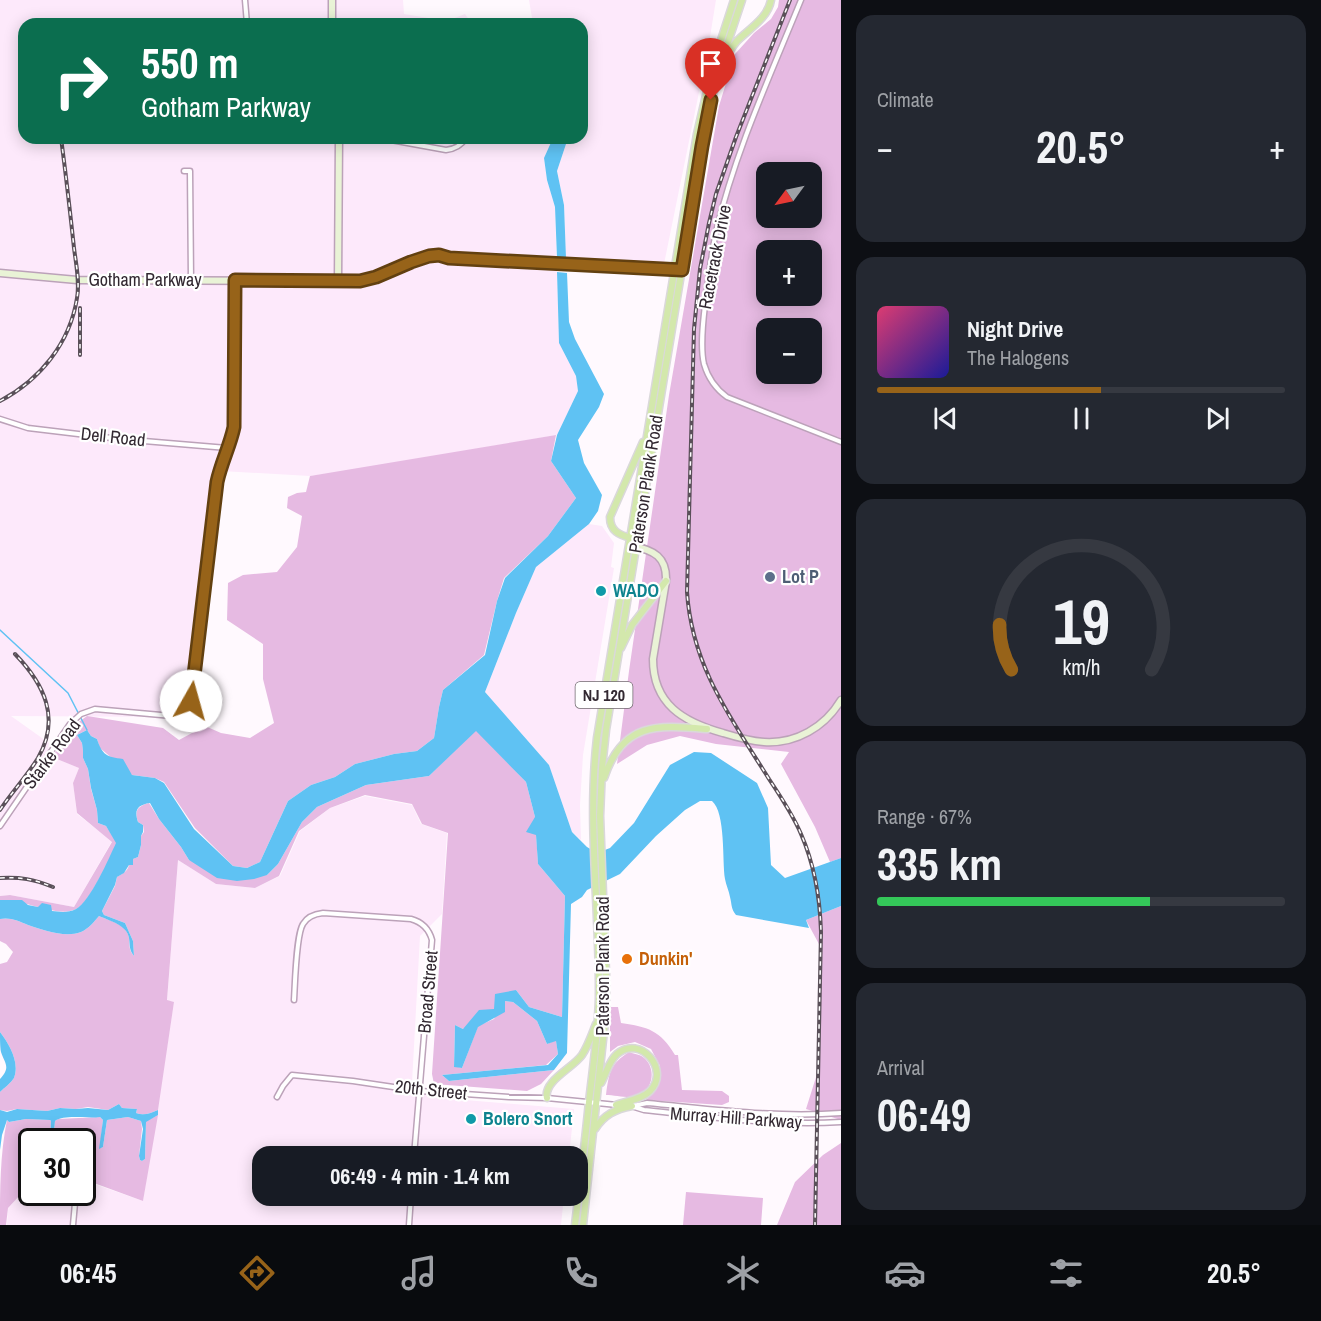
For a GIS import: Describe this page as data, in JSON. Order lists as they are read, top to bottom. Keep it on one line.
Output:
{"streets":{"main road":["Paterson Plank Road","NJ 120"],"street":["Racetrack Drive","Gotham Parkway","Dell Road","Starke Road","Broad Street","20th Street","Murray Hill Parkway"]},"crossings":[["Gotham Parkway","Paterson Plank Road"],["Gotham Parkway","Starke Road"],["Dell Road","Starke Road"],["Paterson Plank Road","20th Street"],["Paterson Plank Road","Murray Hill Parkway"],["Broad Street","20th Street"],["20th Street","Murray Hill Parkway"]],"places":["Lot P","WADO","Dunkin'","Bolero Snort"],"north":"bottom left","page":{"tile":["Climate",["Range · 67%","335 km"],["Arrival","06:49"]],"turn":["550 m","Gotham Parkway"],"heat":["−","20.5°","+"],"map_buttons":["+","−"],"song":["Night Drive","The Halogens"],"limit":"30","trip":"06:49 · 4 min · 1.4 km","tabs":["06:45","20.5°"],"gauge":["19","km/h"]}}
